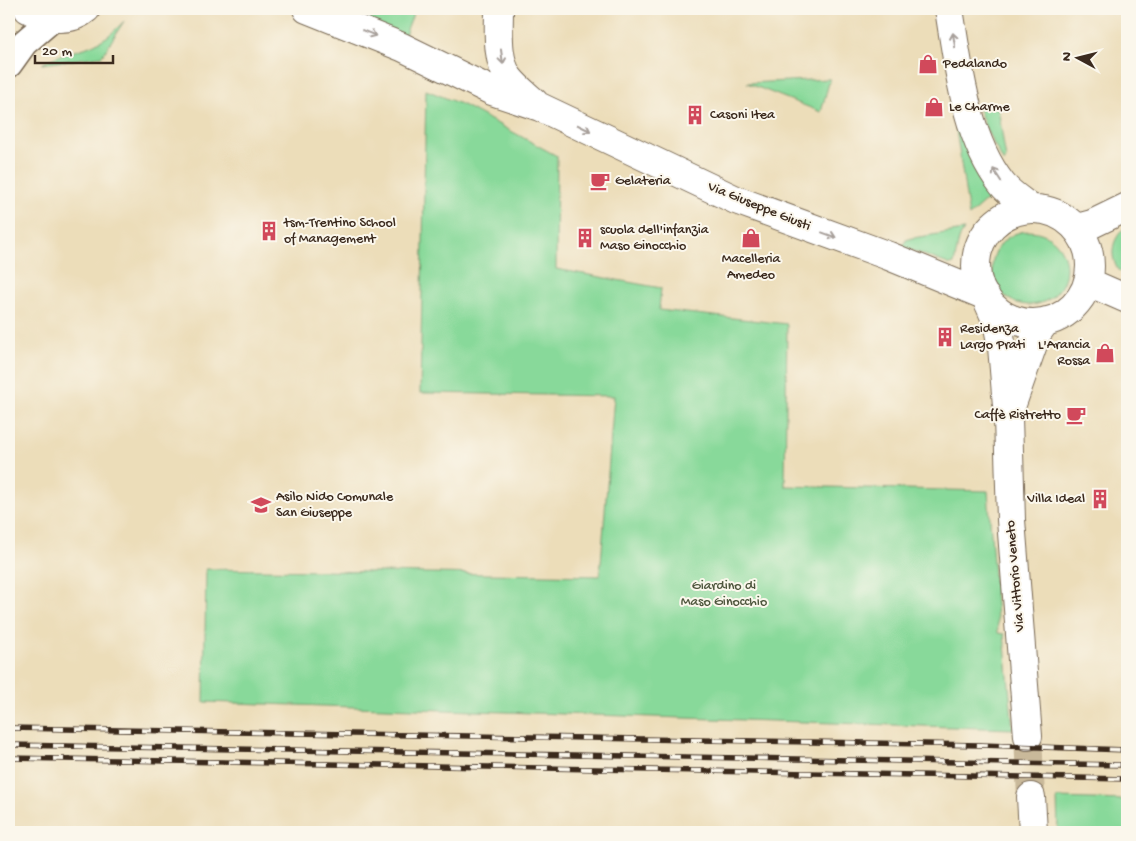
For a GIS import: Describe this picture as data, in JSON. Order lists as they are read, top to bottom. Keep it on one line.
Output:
{"streets":{"street":["Via Giuseppe Giusti","Via Vittorio Veneto"]},"crossings":[["Via Giuseppe Giusti","Via Vittorio Veneto"]],"one_way":["Via Giuseppe Giusti"],"parks":["Giardino di Maso Ginocchio"],"places":{"shop":["Pedalando","Le Charme","Macelleria Amedeo","L'Arancia Rossa"],"building":["Casoni Itea","tsm-Trentino School of Management","scuola dell'infanzia Maso Ginocchio","Residenza Largo Prati","Villa Ideal"],"cafe":["Gelateria","Caffè Ristretto"],"school or university":["Asilo Nido Comunale San Giuseppe"]},"scale_bar":"20 m","north":"left"}
